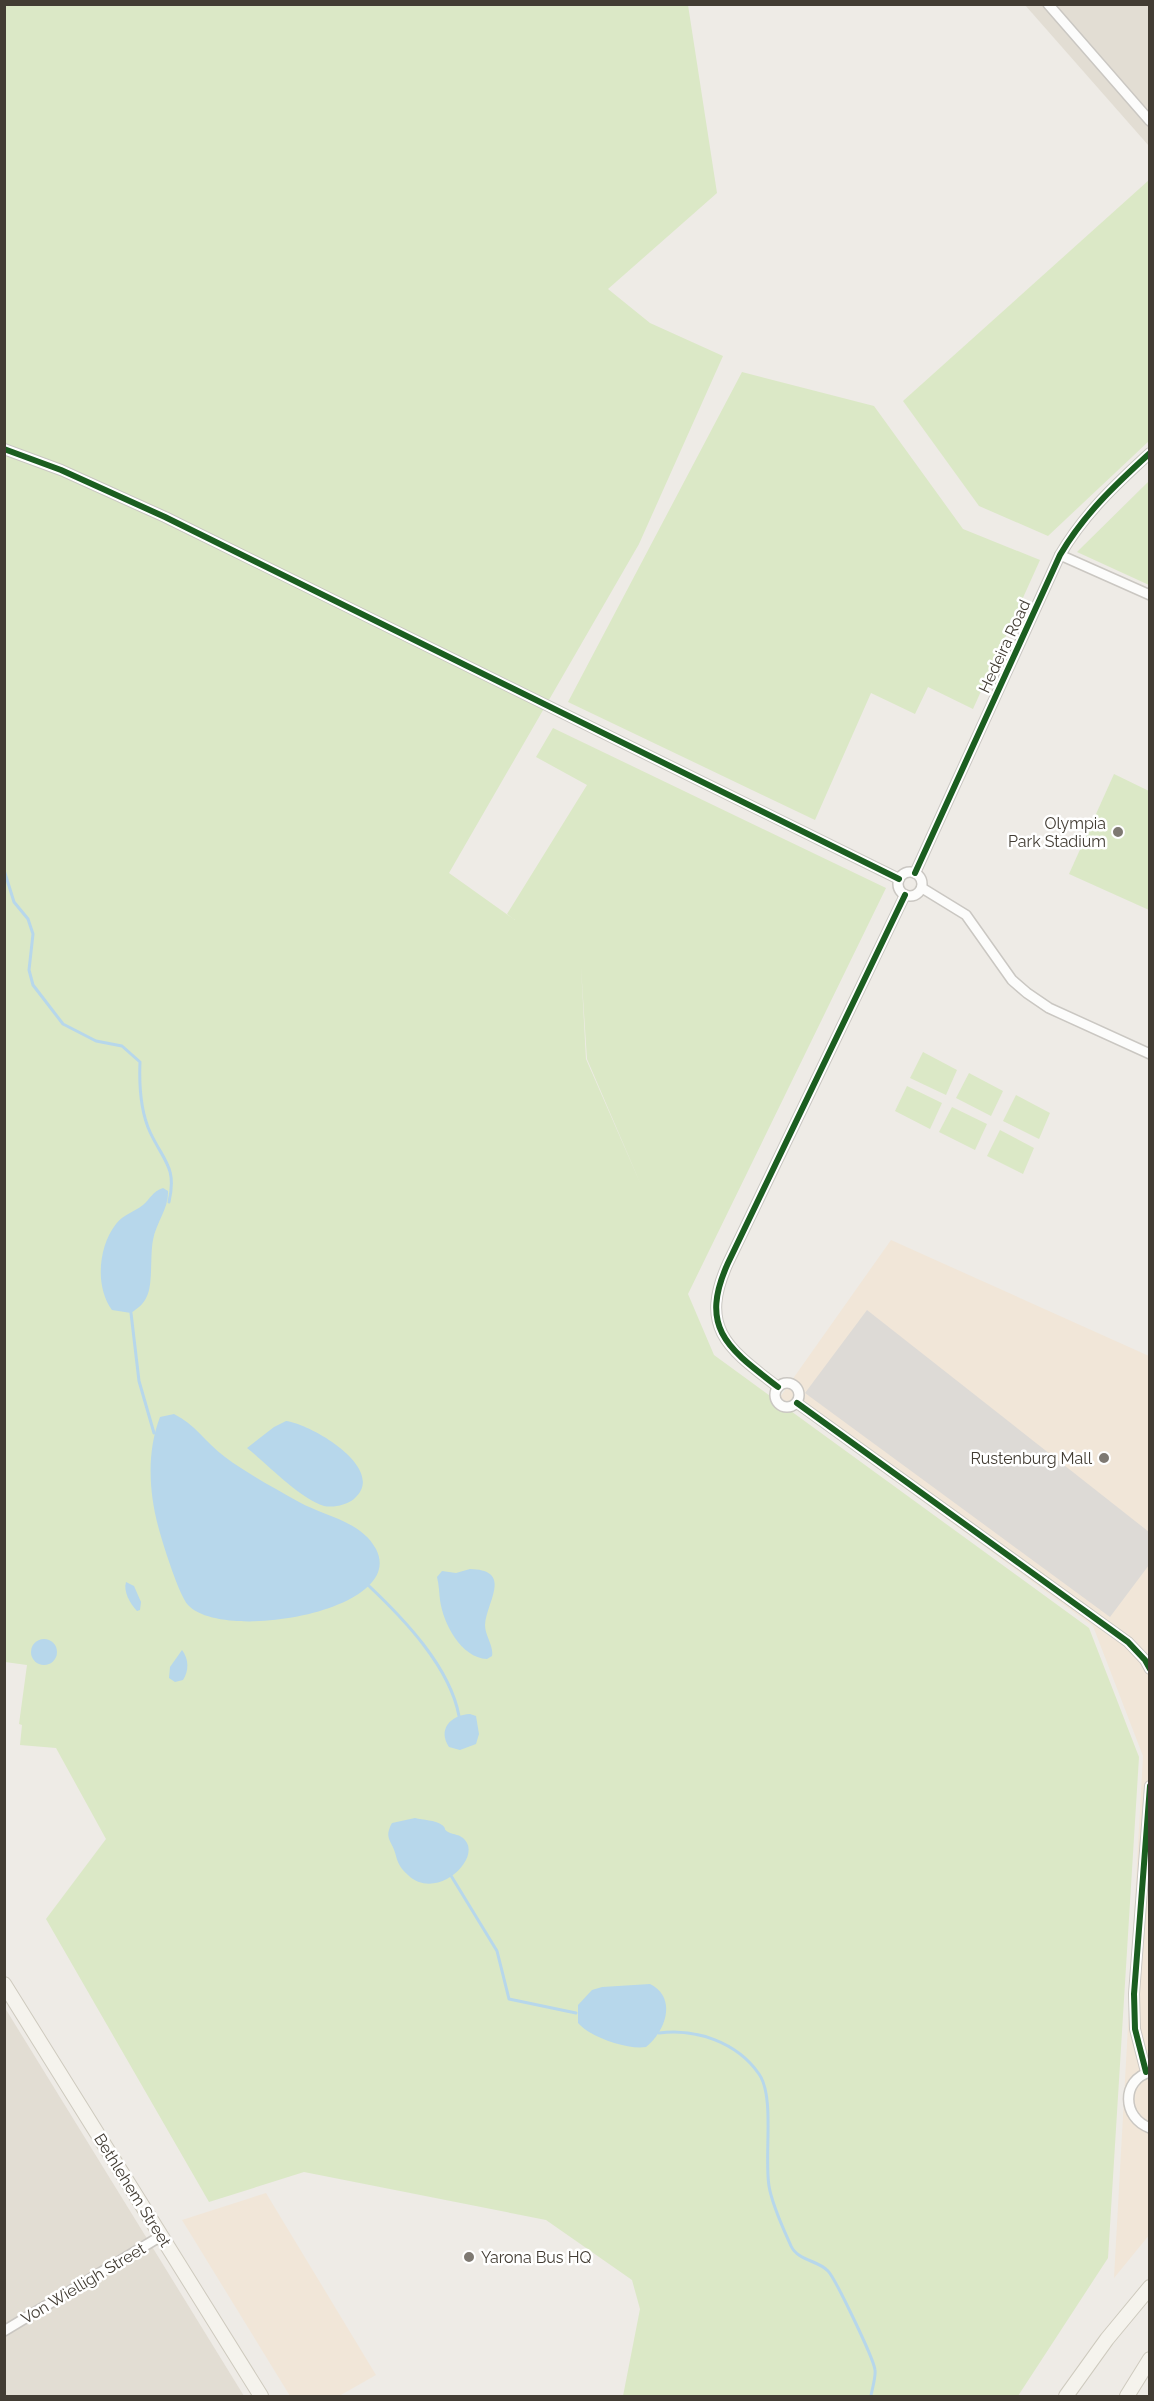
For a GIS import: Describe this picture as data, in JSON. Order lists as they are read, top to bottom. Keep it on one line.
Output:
{"streets":{"main road":["Bethlehem Street"],"street":["Hedeira Road","Von Wielligh Street"]},"crossings":[["Bethlehem Street","Von Wielligh Street"]],"places":["Olympia Park Stadium","Rustenburg Mall","Yarona Bus HQ"]}
